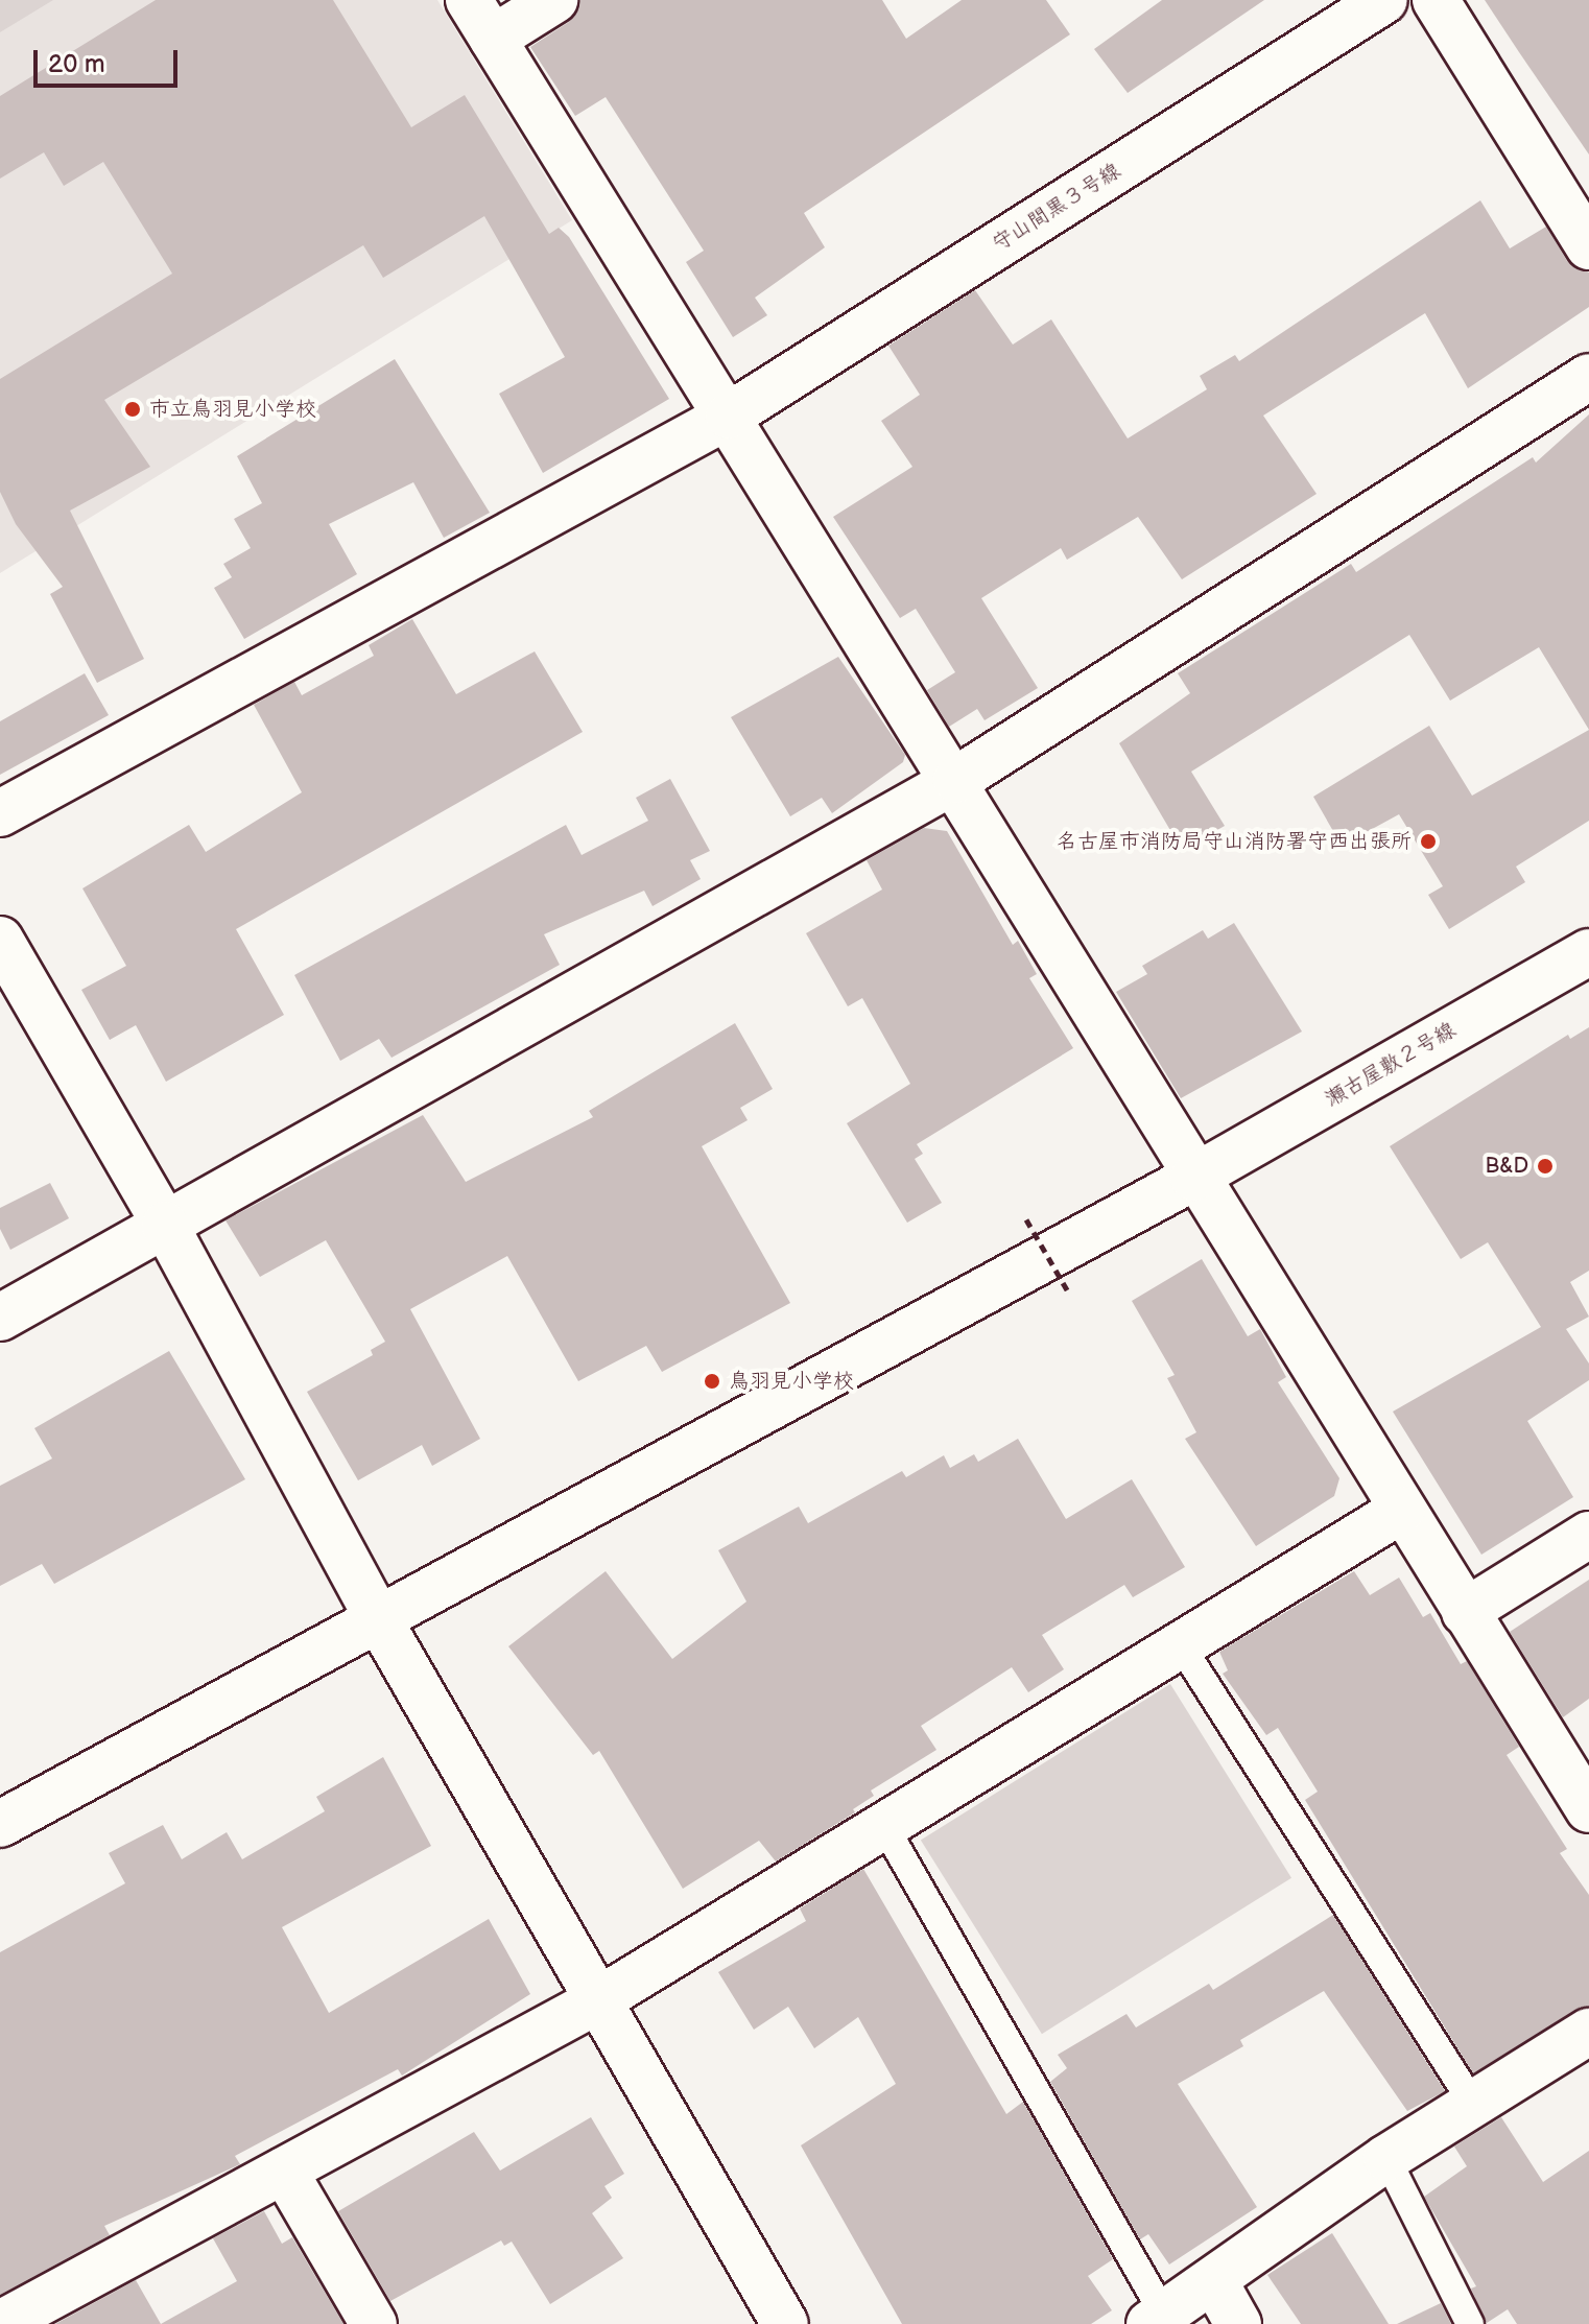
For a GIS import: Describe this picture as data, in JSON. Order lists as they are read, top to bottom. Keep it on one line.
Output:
{"streets":{"street":["守山間黒３号線","瀬古屋敷２号線"]},"places":["市立鳥羽見小学校","名古屋市消防局守山消防署守西出張所","B&D","鳥羽見小学校"],"scale_bar":"20 m"}
